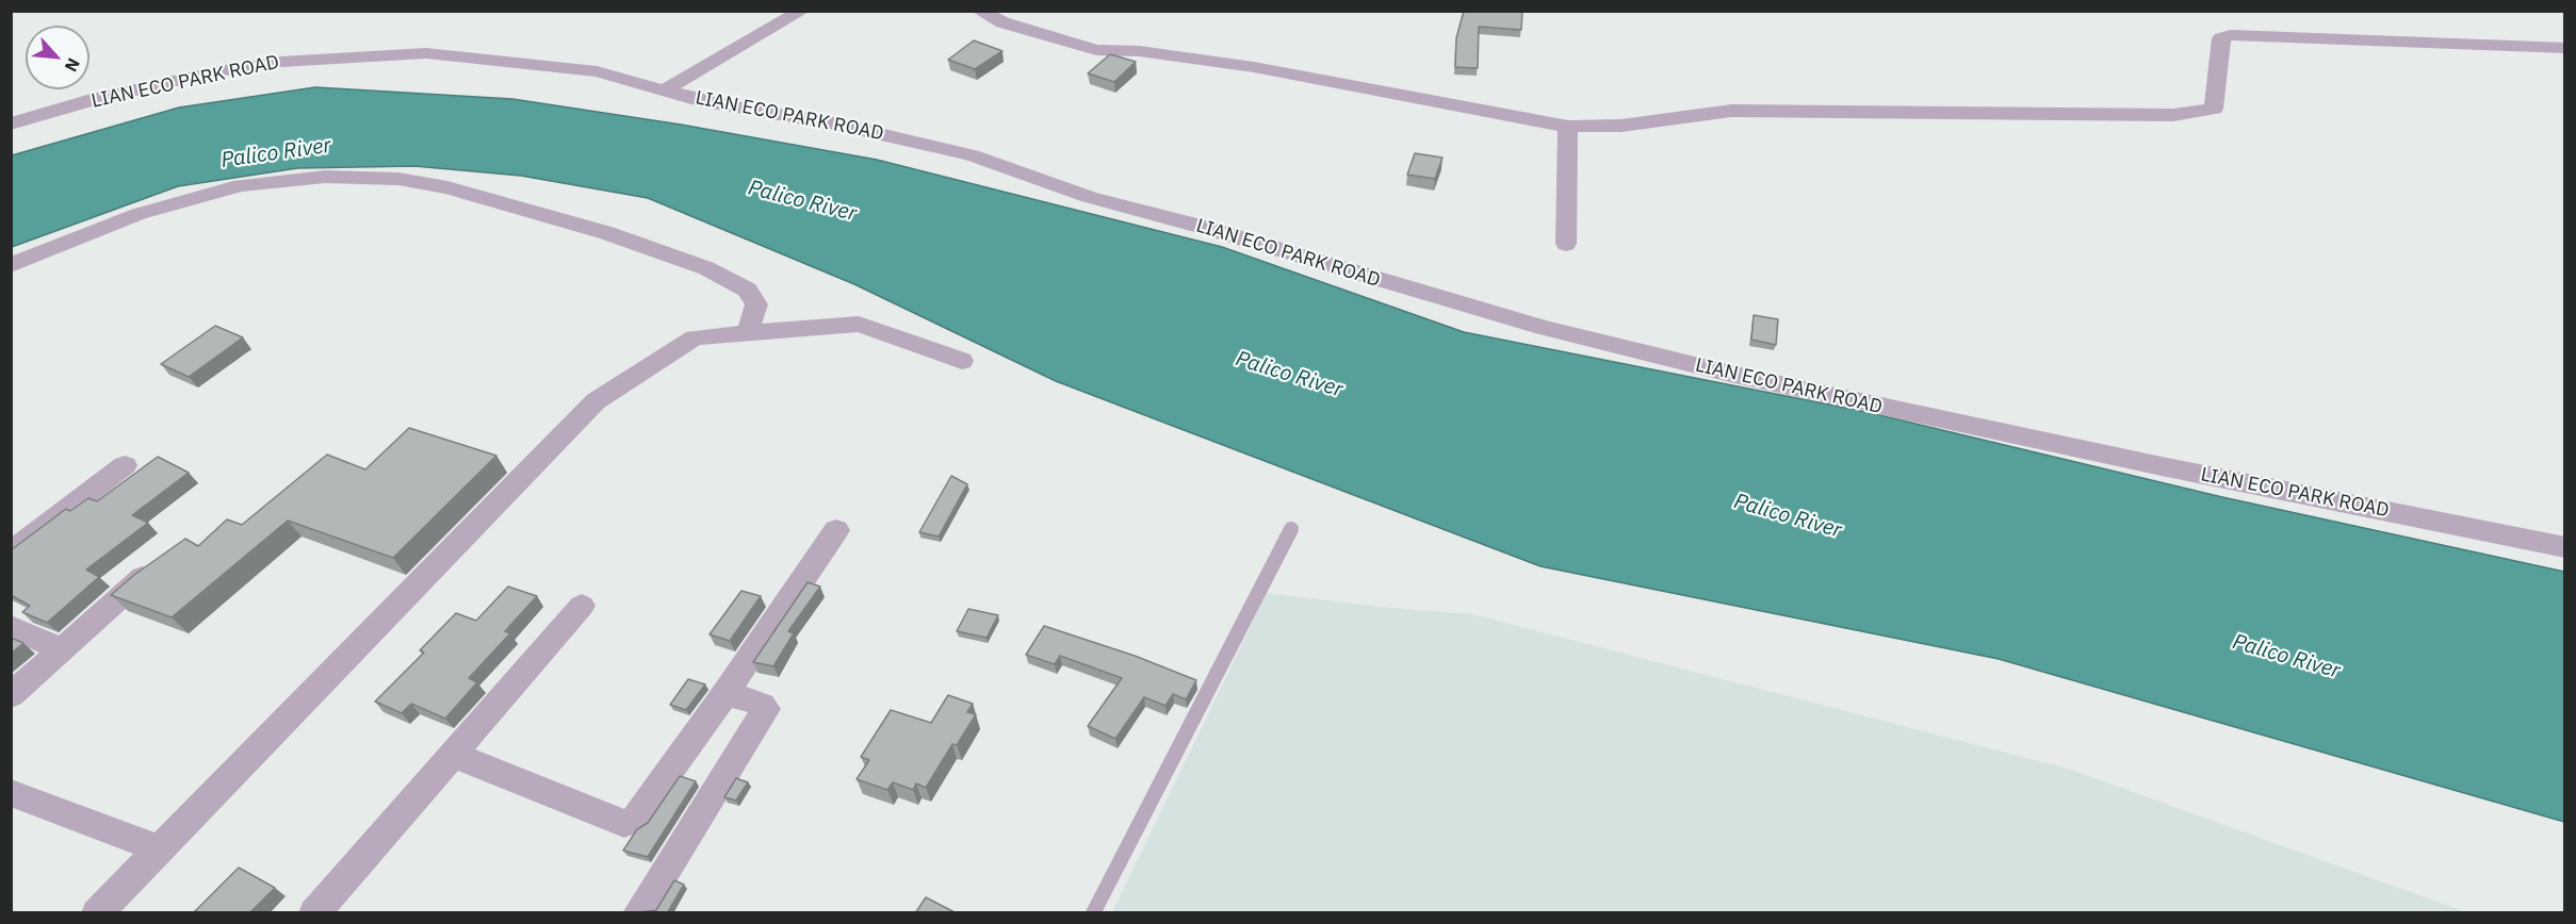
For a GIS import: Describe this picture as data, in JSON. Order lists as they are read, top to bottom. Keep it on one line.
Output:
{"streets":{"street":["LIAN ECO PARK ROAD"]},"water":["Palico River"],"north":"bottom right"}
